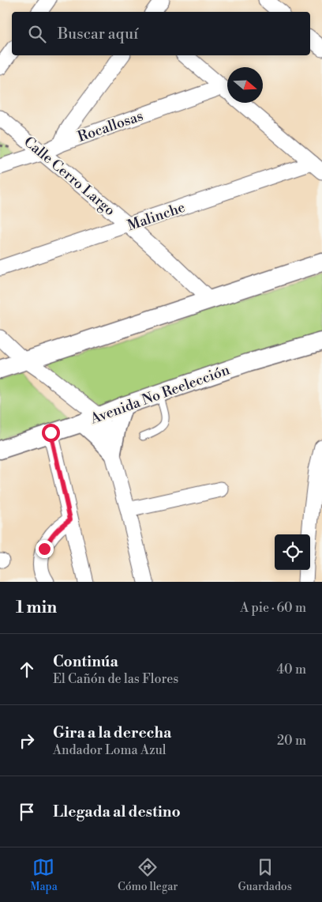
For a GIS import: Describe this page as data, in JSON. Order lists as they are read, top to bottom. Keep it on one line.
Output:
{"streets":{"street":["Rocallosas","Calle Cerro Largo","Malinche","Avenida No Reelección"]},"crossings":[["Rocallosas","Calle Cerro Largo"],["Calle Cerro Largo","Malinche"]],"north":"right","page":{"search":"Buscar aquí","heading":["1 min","A pie · 60 m"],"list":[["Continúa","El Cañón de las Flores","40 m"],["Gira a la derecha","Andador Loma Azul","20 m"],"Llegada al destino"],"nav":["Mapa","Cómo llegar","Guardados"]}}
